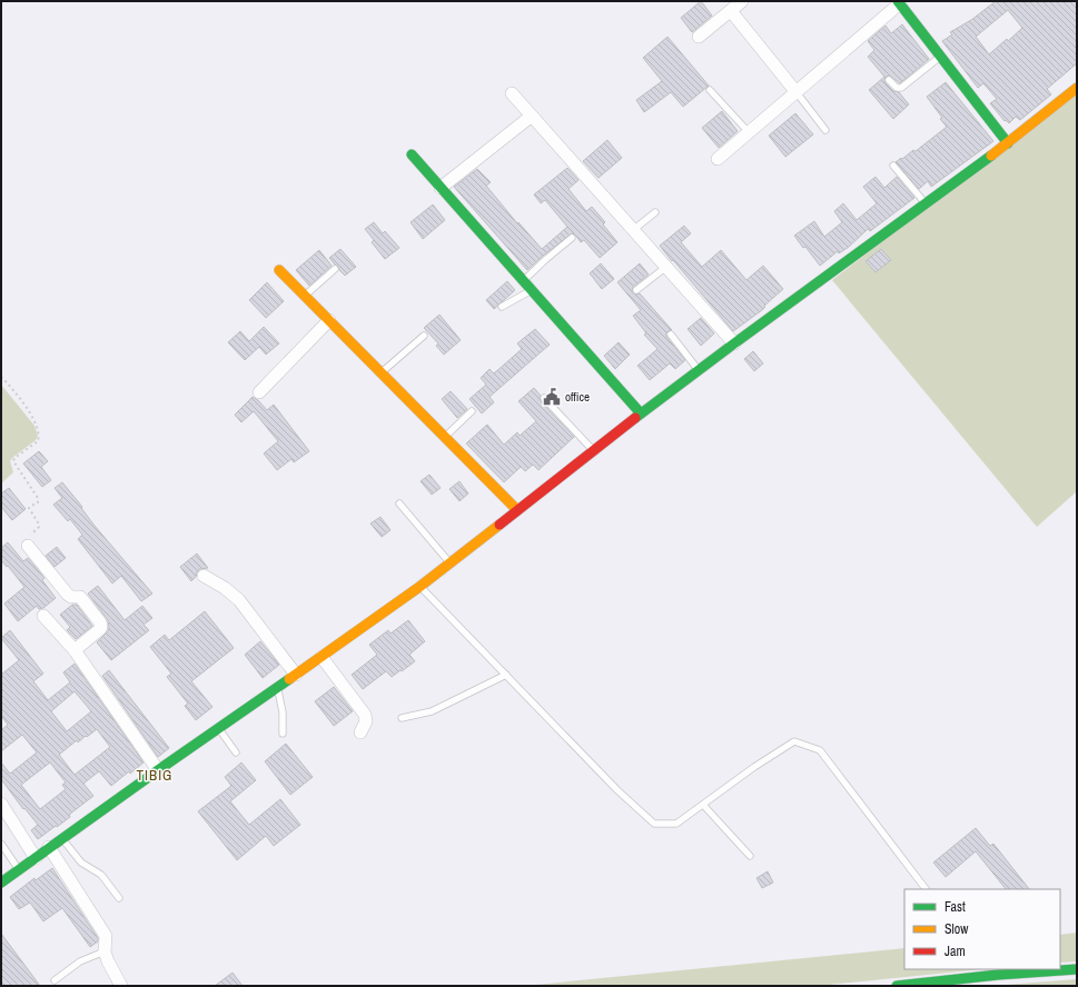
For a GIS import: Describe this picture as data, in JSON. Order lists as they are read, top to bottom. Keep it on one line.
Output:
{"districts":["TIBIG"],"places":{"public building":["office"]},"legend":["Fast","Slow","Jam"]}
